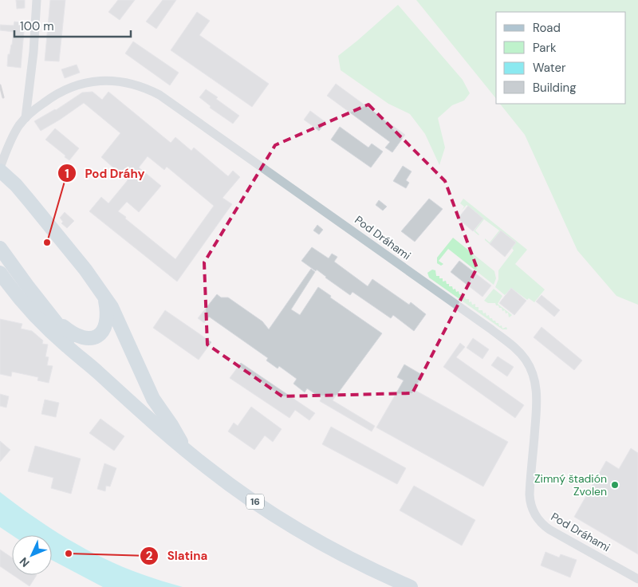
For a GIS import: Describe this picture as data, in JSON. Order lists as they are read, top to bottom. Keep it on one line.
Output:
{"streets":{"main road":["16"],"street":["Pod Dráhami"]},"places":["Pod Dráhy","Zimný štadión Zvolen","Slatina"],"legend":["Road","Park","Water","Building"],"scale_bar":"100 m","north":"bottom left"}
